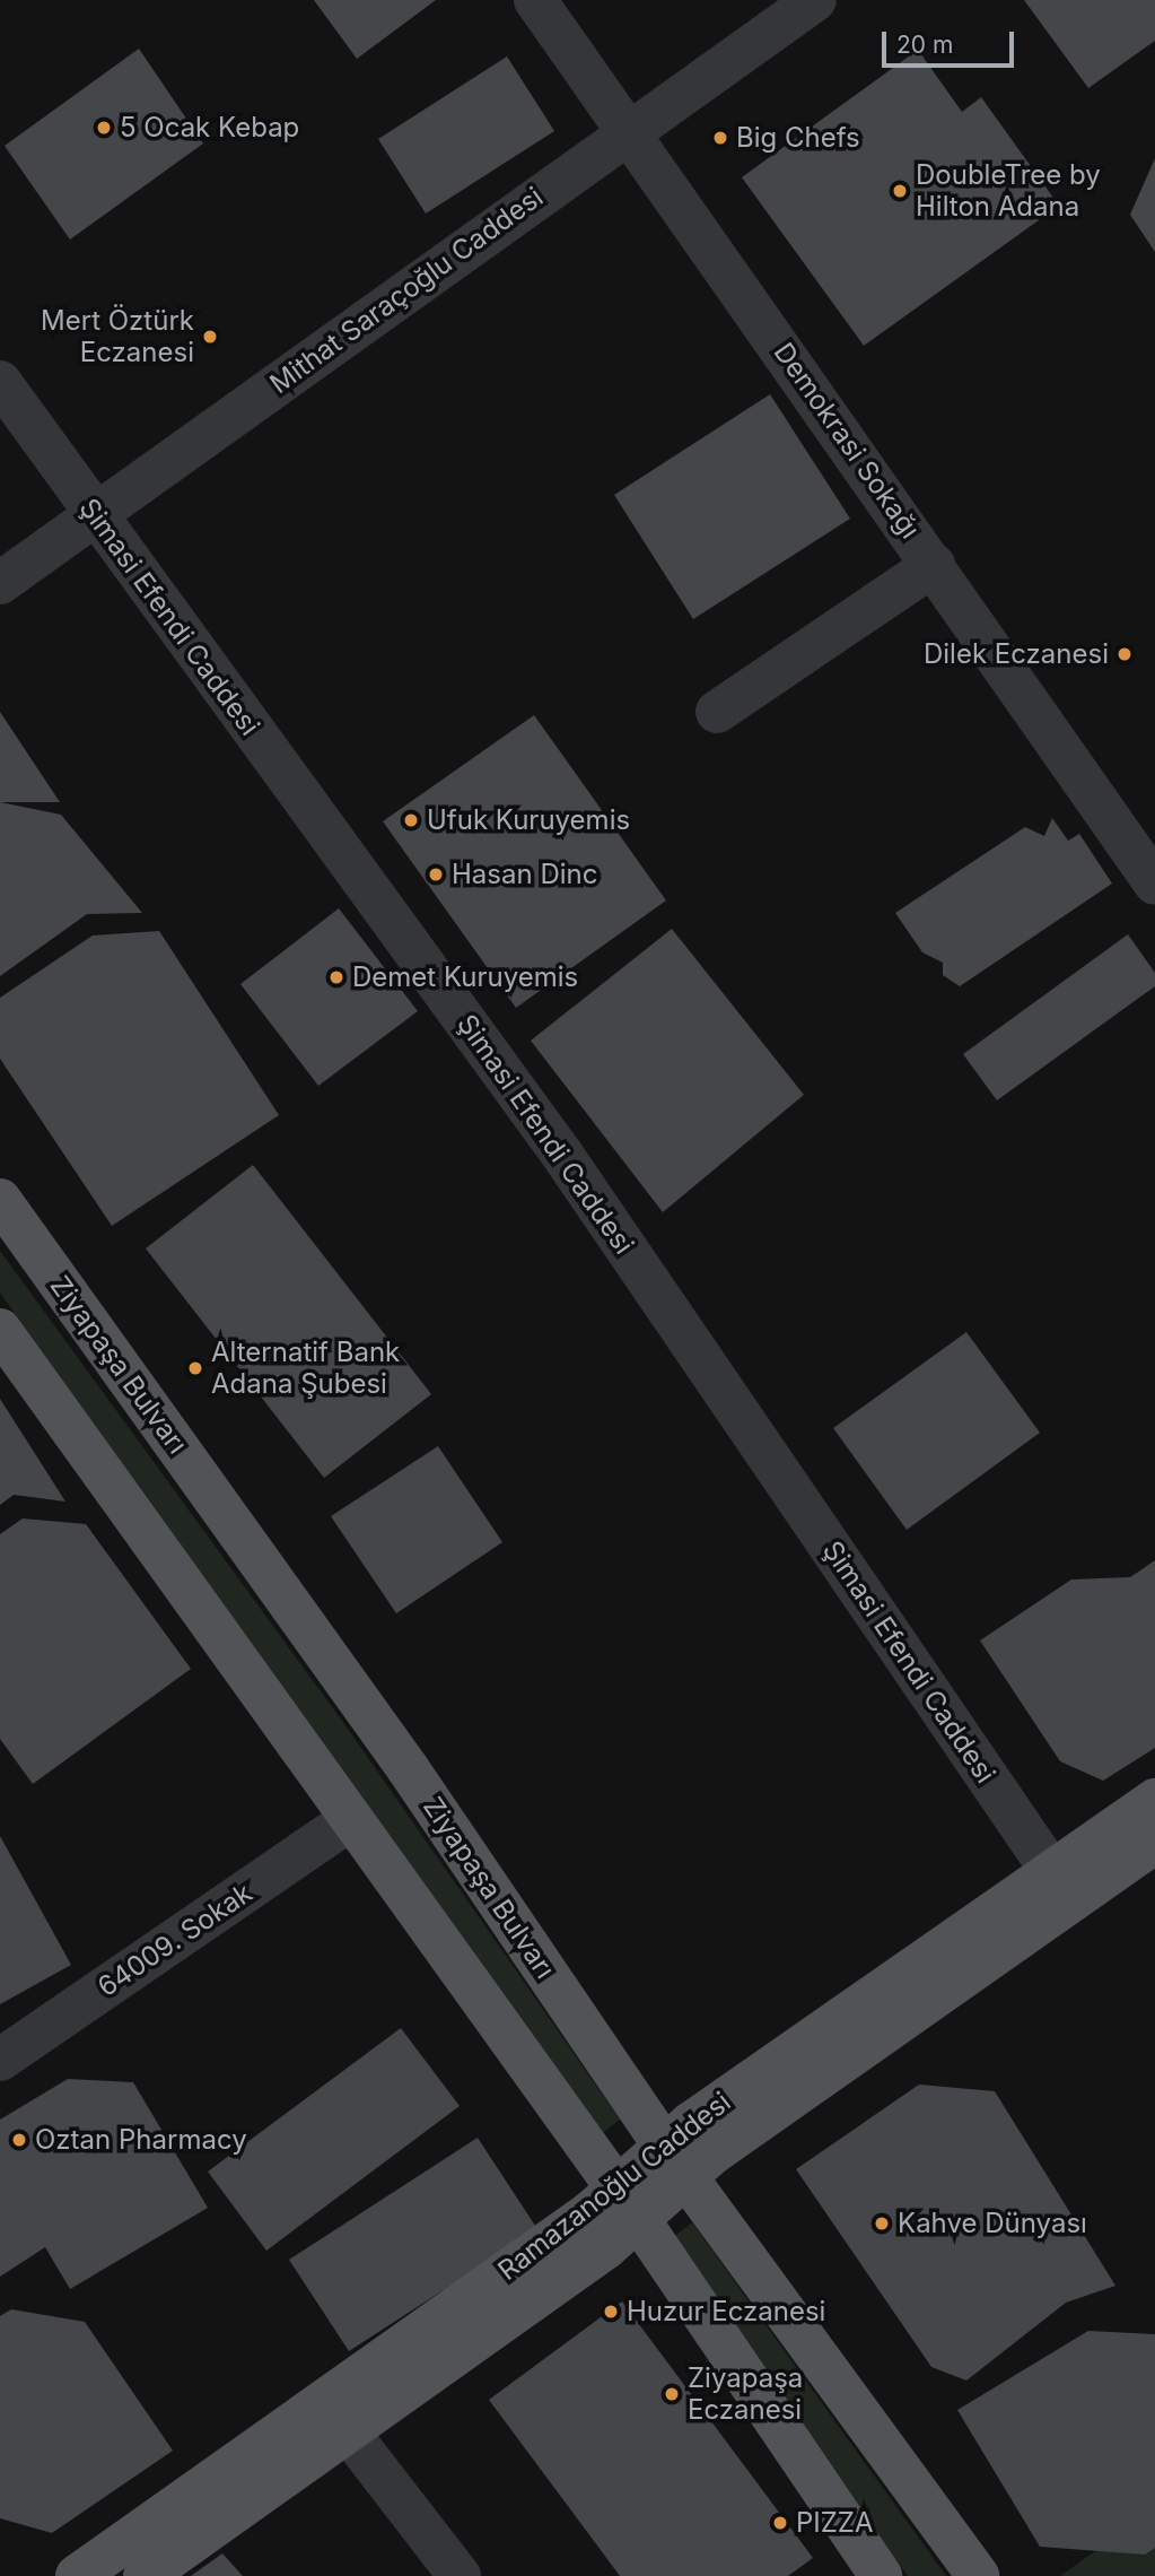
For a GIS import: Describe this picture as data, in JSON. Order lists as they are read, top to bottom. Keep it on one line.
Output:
{"streets":{"main road":["Ziyapaşa Bulvarı","Ramazanoğlu Caddesi"],"street":["Mithat Saraçoğlu Caddesi","Demokrasi Sokağı","Şimasi Efendi Caddesi","64009. Sokak"]},"crossings":[["Mithat Saraçoğlu Caddesi","Demokrasi Sokağı"],["Mithat Saraçoğlu Caddesi","Şimasi Efendi Caddesi"],["Şimasi Efendi Caddesi","Ramazanoğlu Caddesi"],["Ziyapaşa Bulvarı","Ramazanoğlu Caddesi"]],"places":["5 Ocak Kebap","Big Chefs","DoubleTree by Hilton Adana","Mert Öztürk Eczanesi","Dilek Eczanesi","Ufuk Kuruyemis","Hasan Dinc","Demet Kuruyemis","Alternatif Bank Adana Şubesi","Oztan Pharmacy","Kahve Dünyası","Huzur Eczanesi","Ziyapaşa Eczanesi","PIZZA"],"scale_bar":"20 m"}
